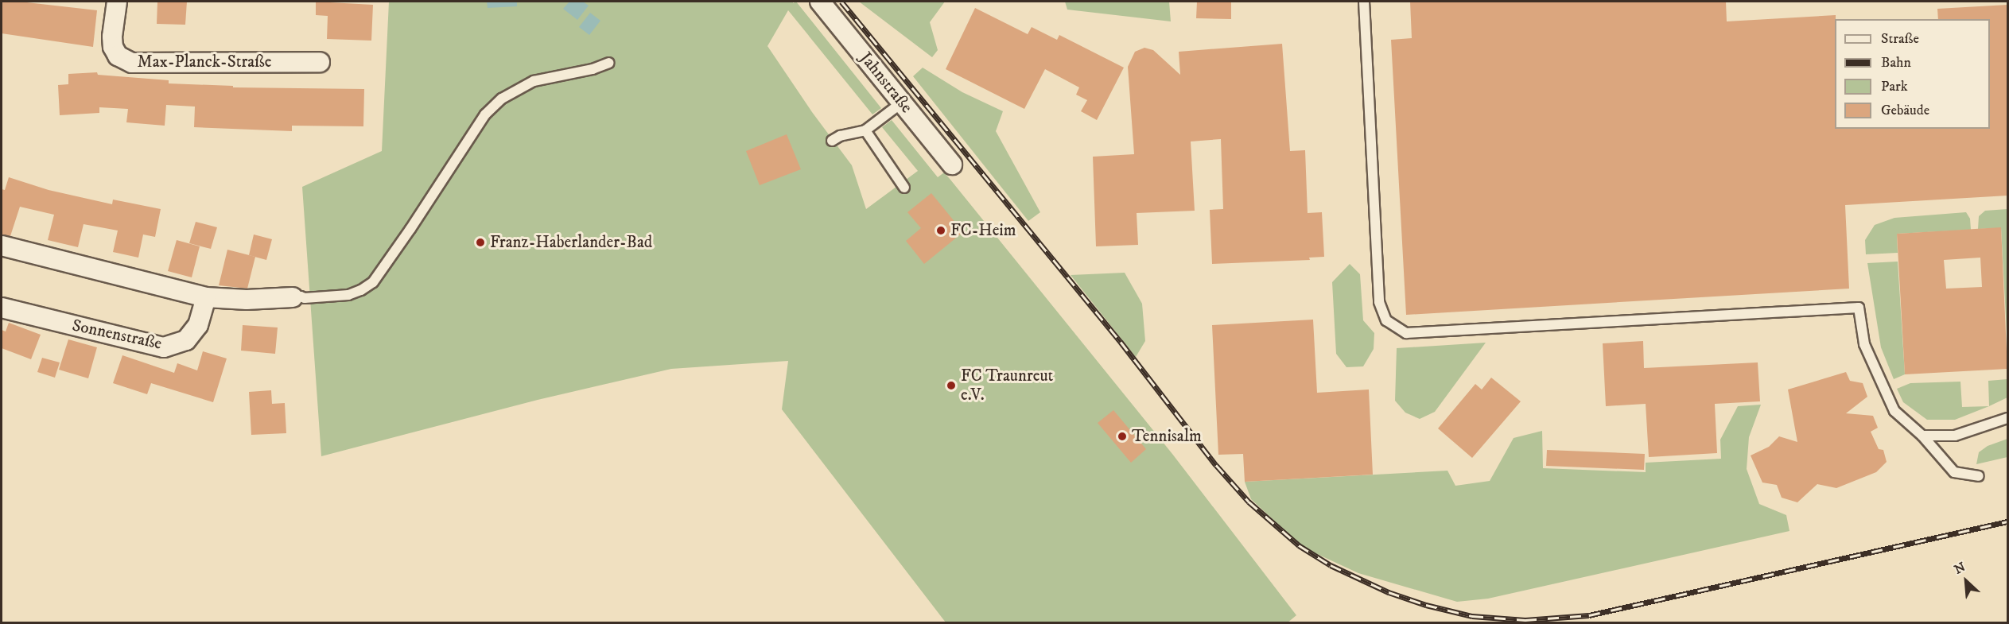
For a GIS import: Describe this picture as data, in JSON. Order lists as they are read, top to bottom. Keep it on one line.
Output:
{"streets":{"street":["Max-Planck-Straße","Jahnstraße","Sonnenstraße"]},"places":["FC-Heim","Franz-Haberlander-Bad","FC Traunreut e.V.","Tennisalm"],"legend":["Straße","Bahn","Park","Gebäude"],"north":"top left"}
